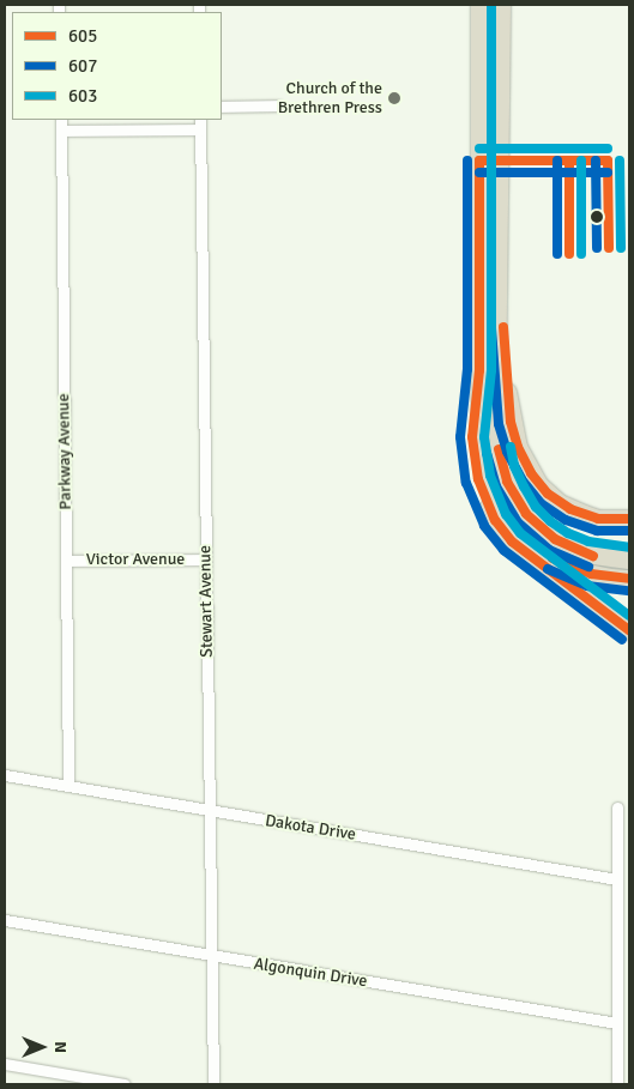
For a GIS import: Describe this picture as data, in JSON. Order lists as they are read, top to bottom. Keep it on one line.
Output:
{"streets":{"street":["Parkway Avenue","Victor Avenue","Stewart Avenue","Dakota Drive","Algonquin Drive"]},"crossings":[["Parkway Avenue","Victor Avenue"],["Parkway Avenue","Dakota Drive"],["Victor Avenue","Stewart Avenue"],["Stewart Avenue","Dakota Drive"],["Stewart Avenue","Algonquin Drive"]],"places":["Church of the Brethren Press"],"lines":["transit line 603","transit line 605","transit line 607"],"legend":["605","607","603"],"north":"right"}
